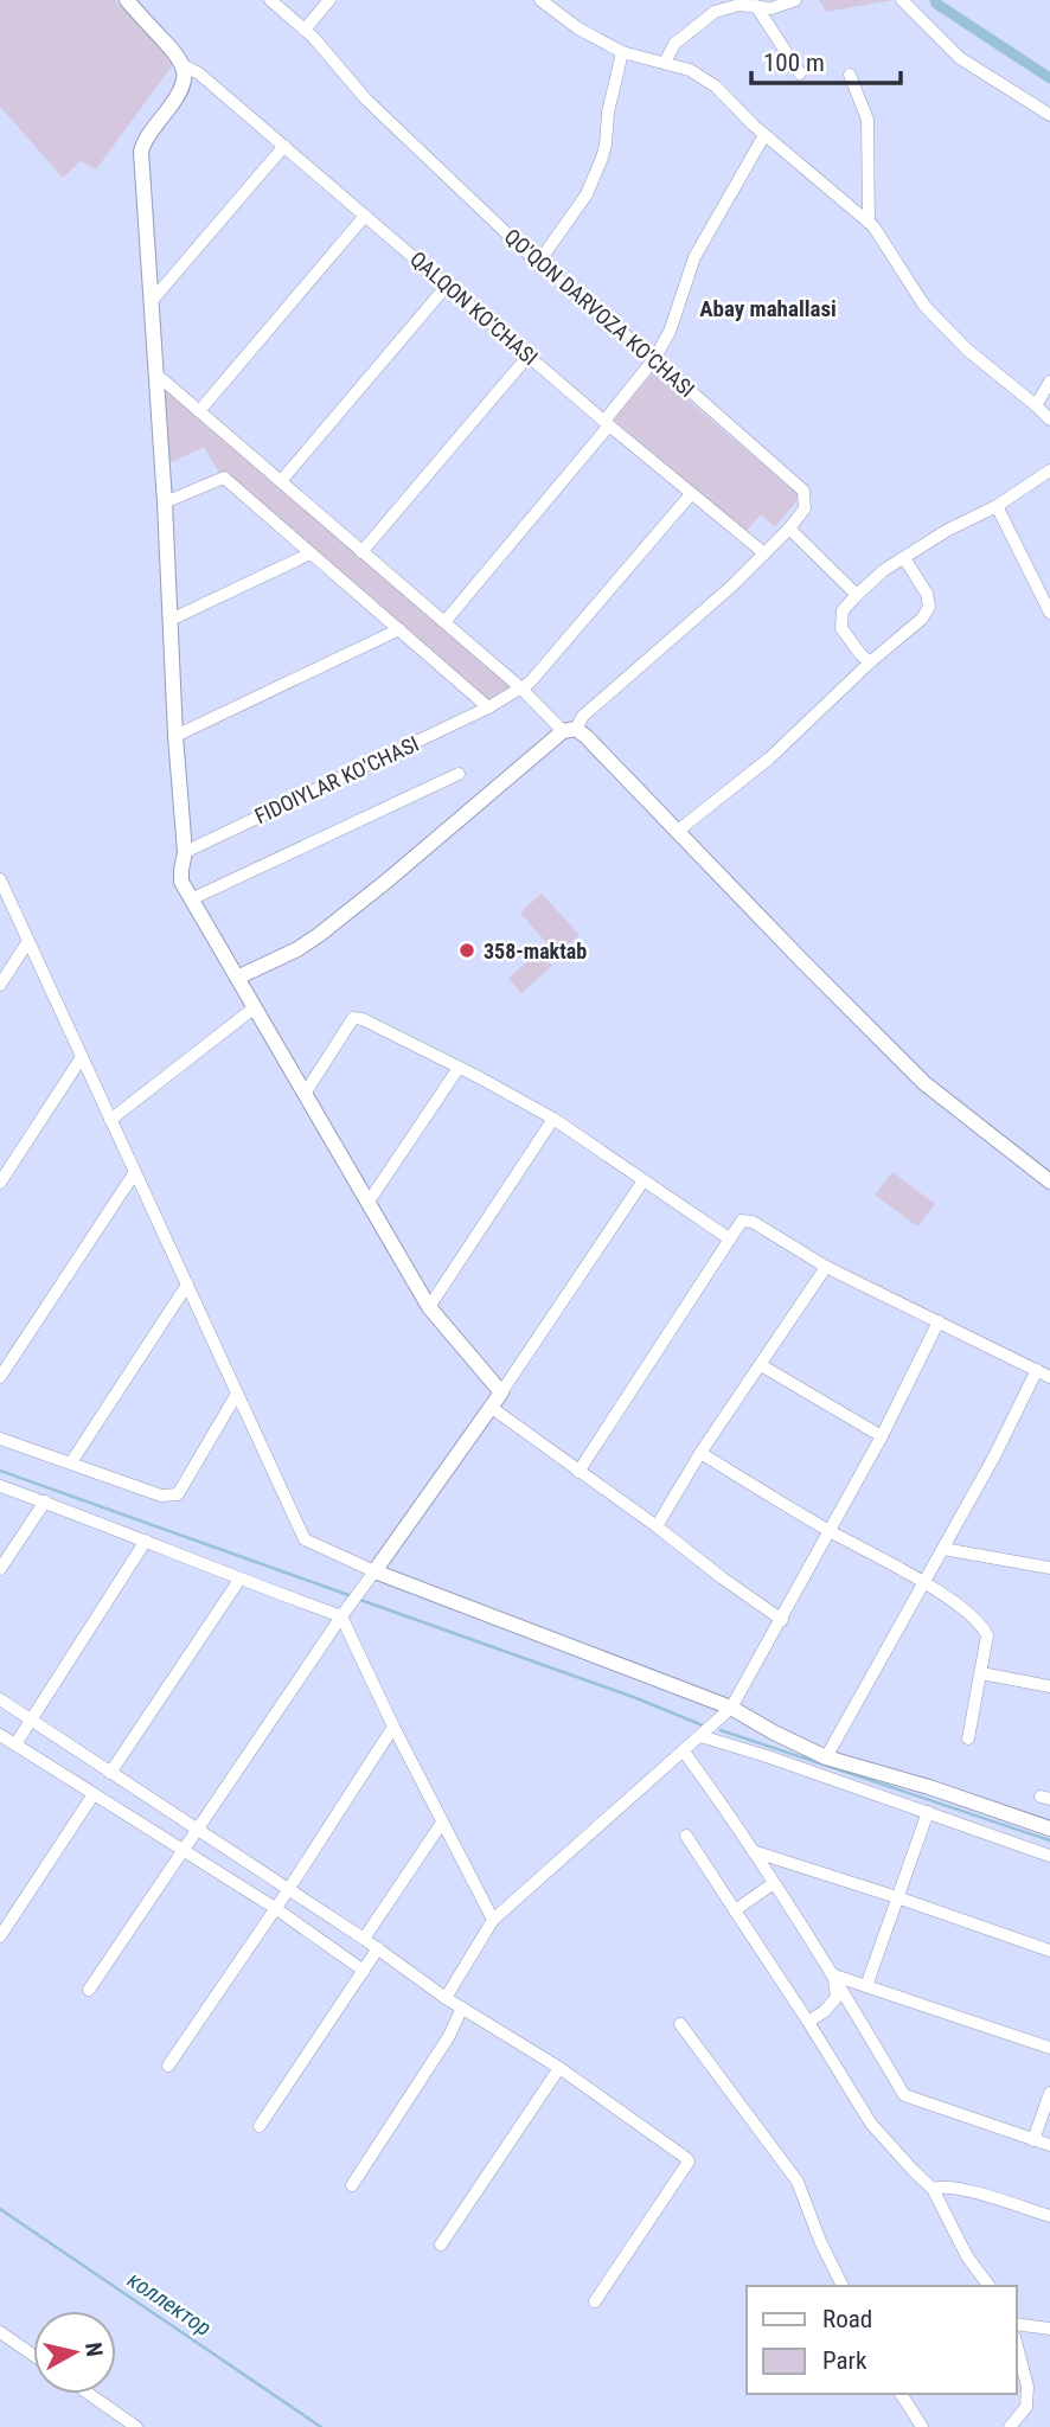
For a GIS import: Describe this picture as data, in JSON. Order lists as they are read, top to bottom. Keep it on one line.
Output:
{"streets":{"street":["QALQON KO'CHASI","QO'QON DARVOZA KO'CHASI","FIDOIYLAR KO'CHASI"]},"crossings":[["QALQON KO'CHASI","FIDOIYLAR KO'CHASI"]],"districts":["Abay mahallasi"],"water":["коллектор"],"places":["358-maktab"],"legend":["Road","Park"],"scale_bar":"100 m","north":"right"}
